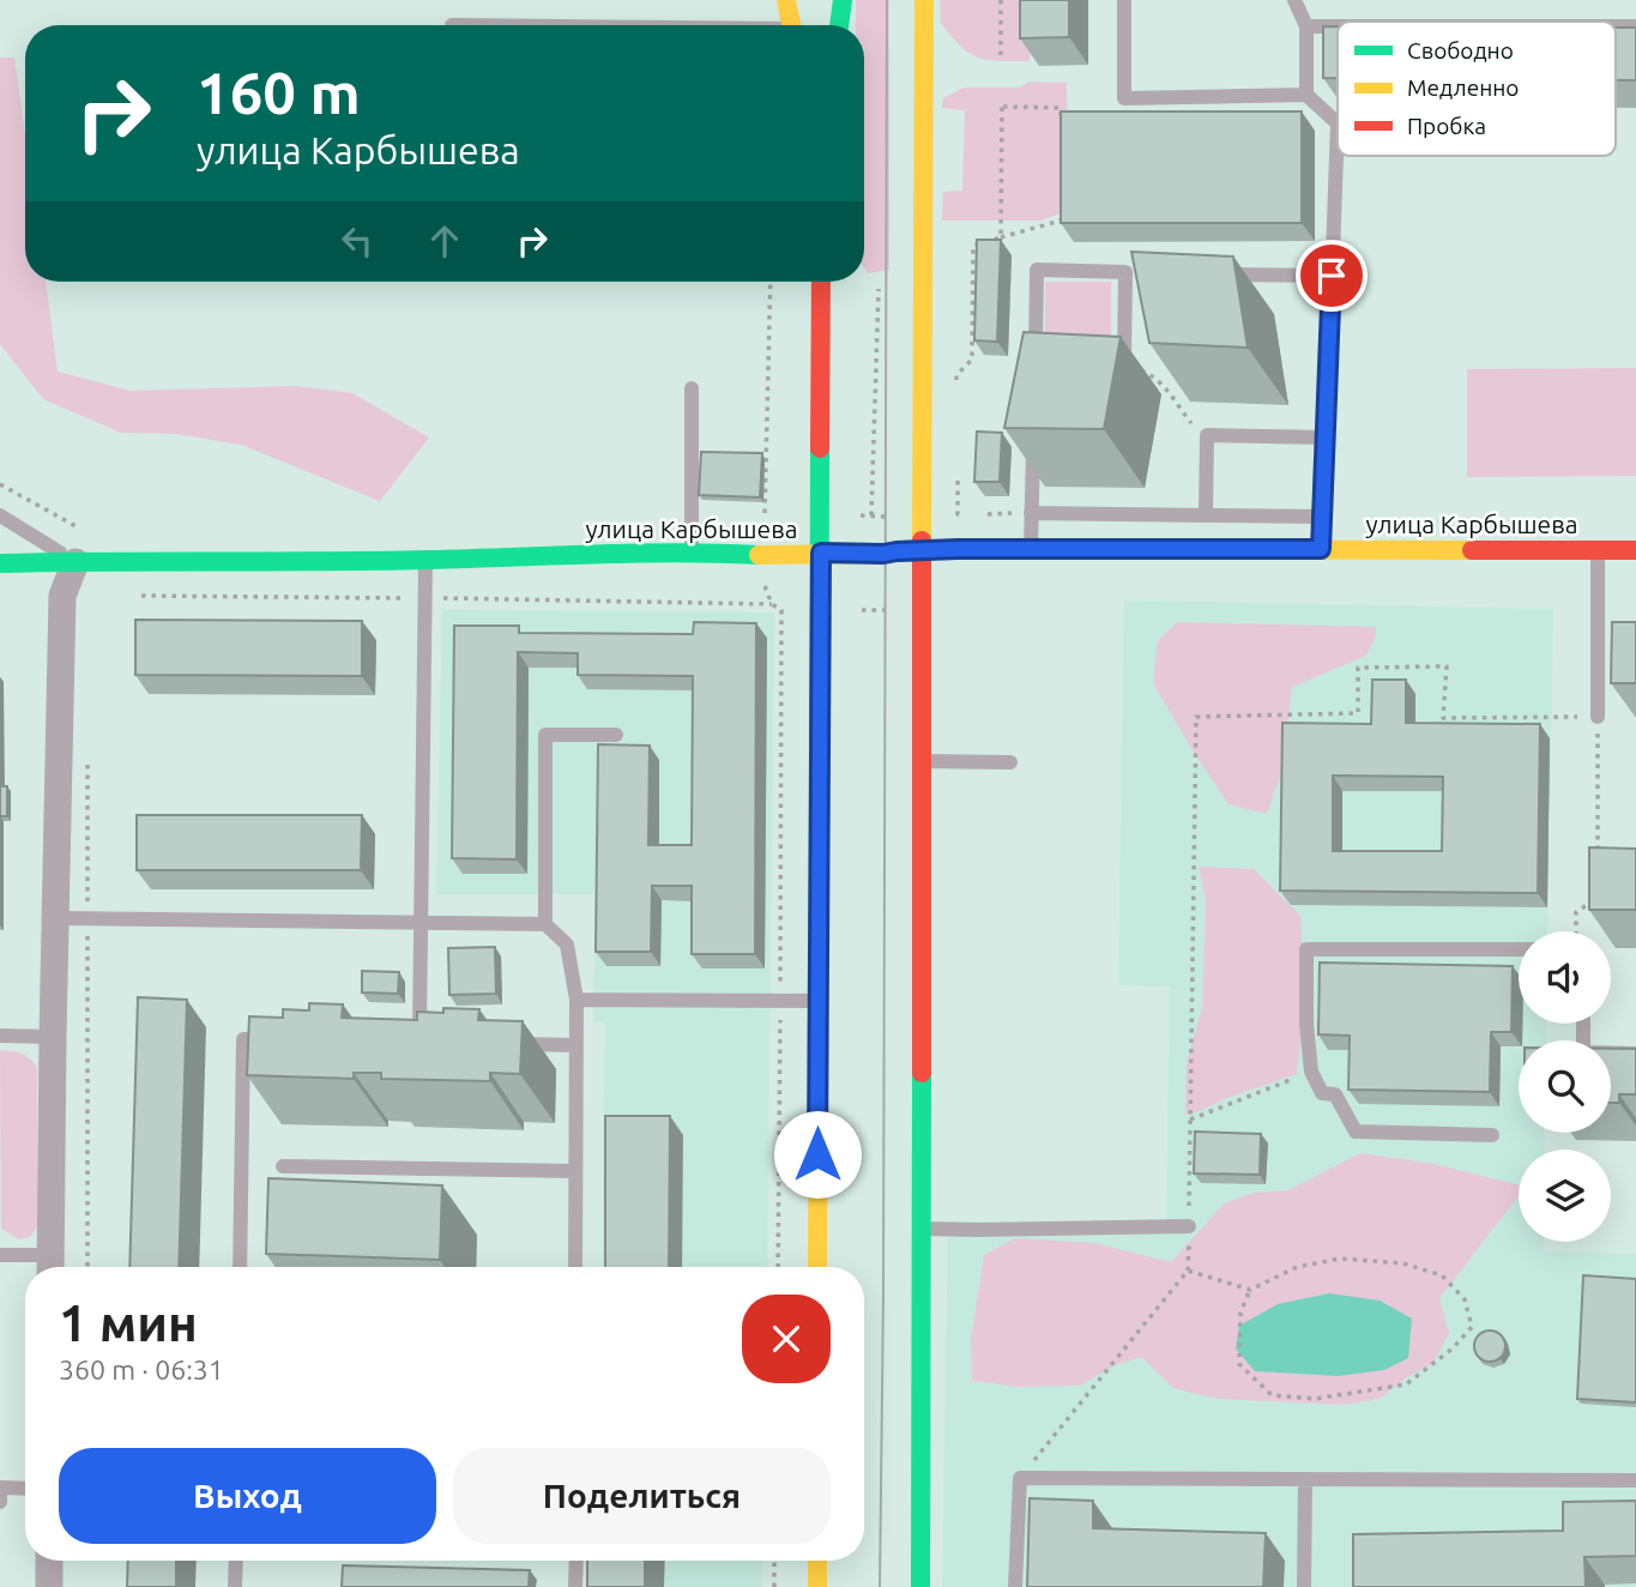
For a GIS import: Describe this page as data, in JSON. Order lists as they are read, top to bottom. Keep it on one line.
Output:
{"streets":{"street":["улица Карбышева"]},"legend":["Свободно","Медленно","Пробка"],"page":{"turn":["160 m","улица Карбышева"],"heading":["1 мин","360 m · 06:31"],"buttons":["Выход","Поделиться"]}}
